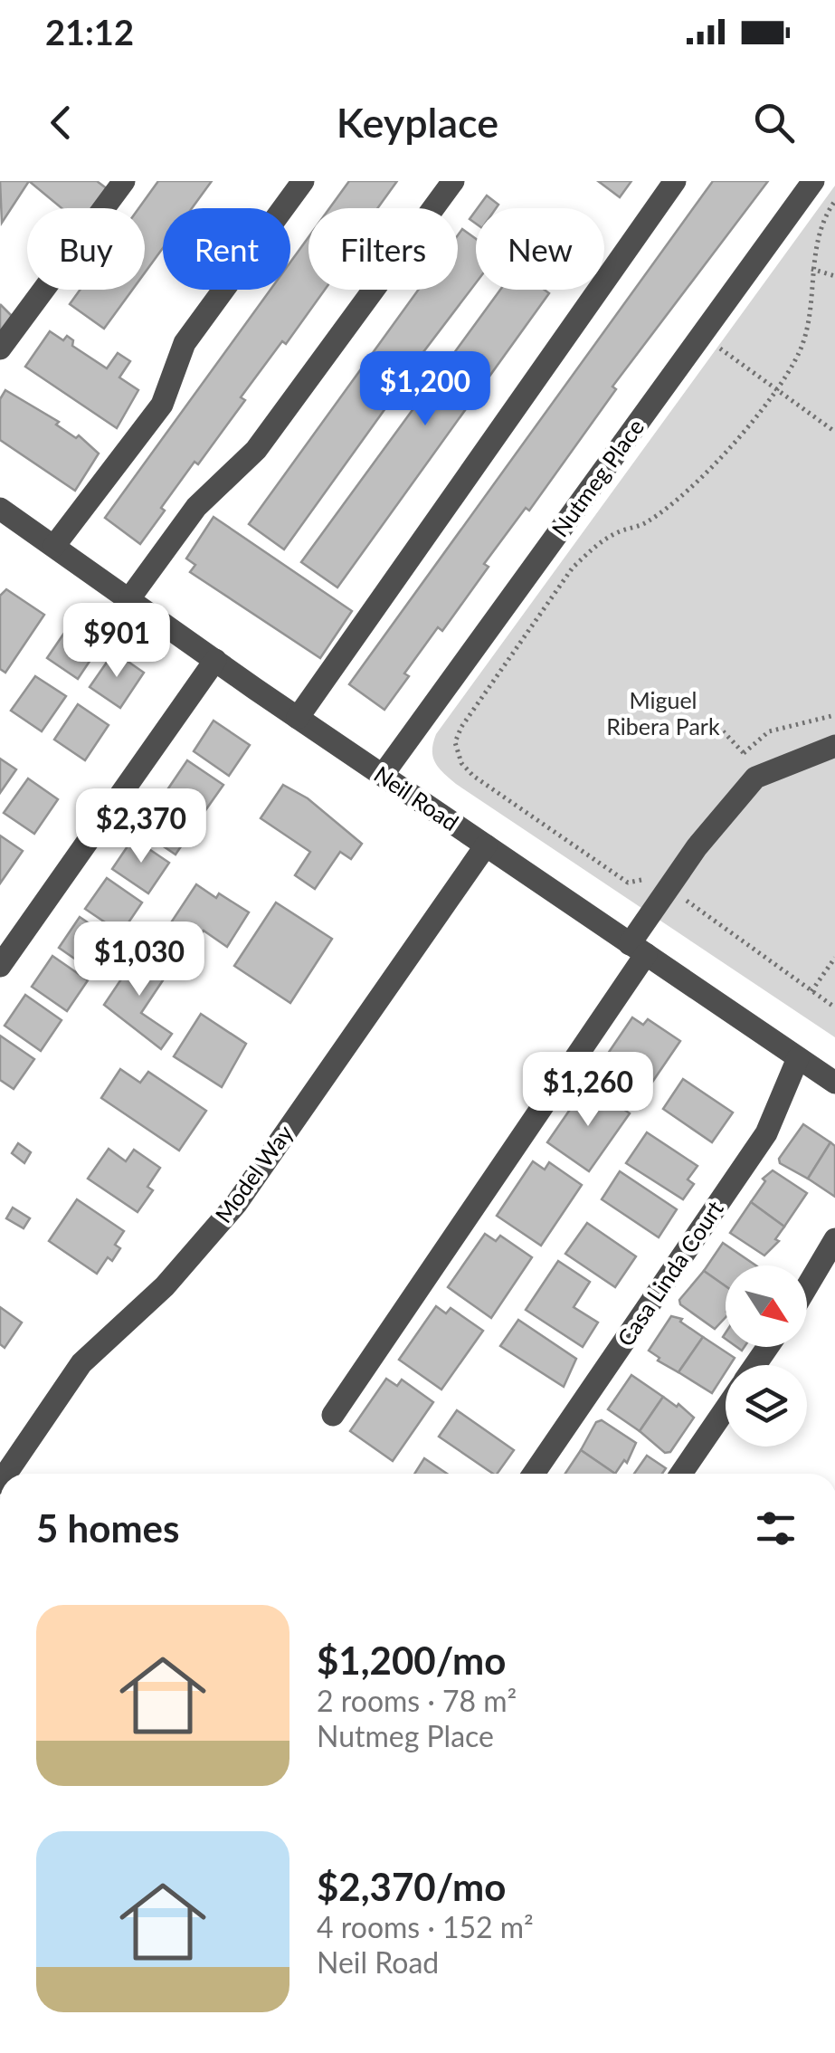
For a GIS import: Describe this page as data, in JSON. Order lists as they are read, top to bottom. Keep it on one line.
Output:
{"streets":{"street":["Nutmeg Place","Neil Road","Model Way","Casa Linda Court"]},"crossings":[["Nutmeg Place","Neil Road"],["Neil Road","Model Way"],["Neil Road","Casa Linda Court"]],"parks":["Miguel Ribera Park"],"north":"bottom right","page":{"status":"21:12","header":"Keyplace","chip":["Buy","Rent","Filters","New"],"price":["$1,200","$901","$2,370","$1,030","$1,260"],"heading":"5 homes","list":[{"name":"$1,200/mo","note":"2 rooms · 78 m² · Nutmeg Place"},{"name":"$2,370/mo","note":"4 rooms · 152 m² · Neil Road"}]}}
